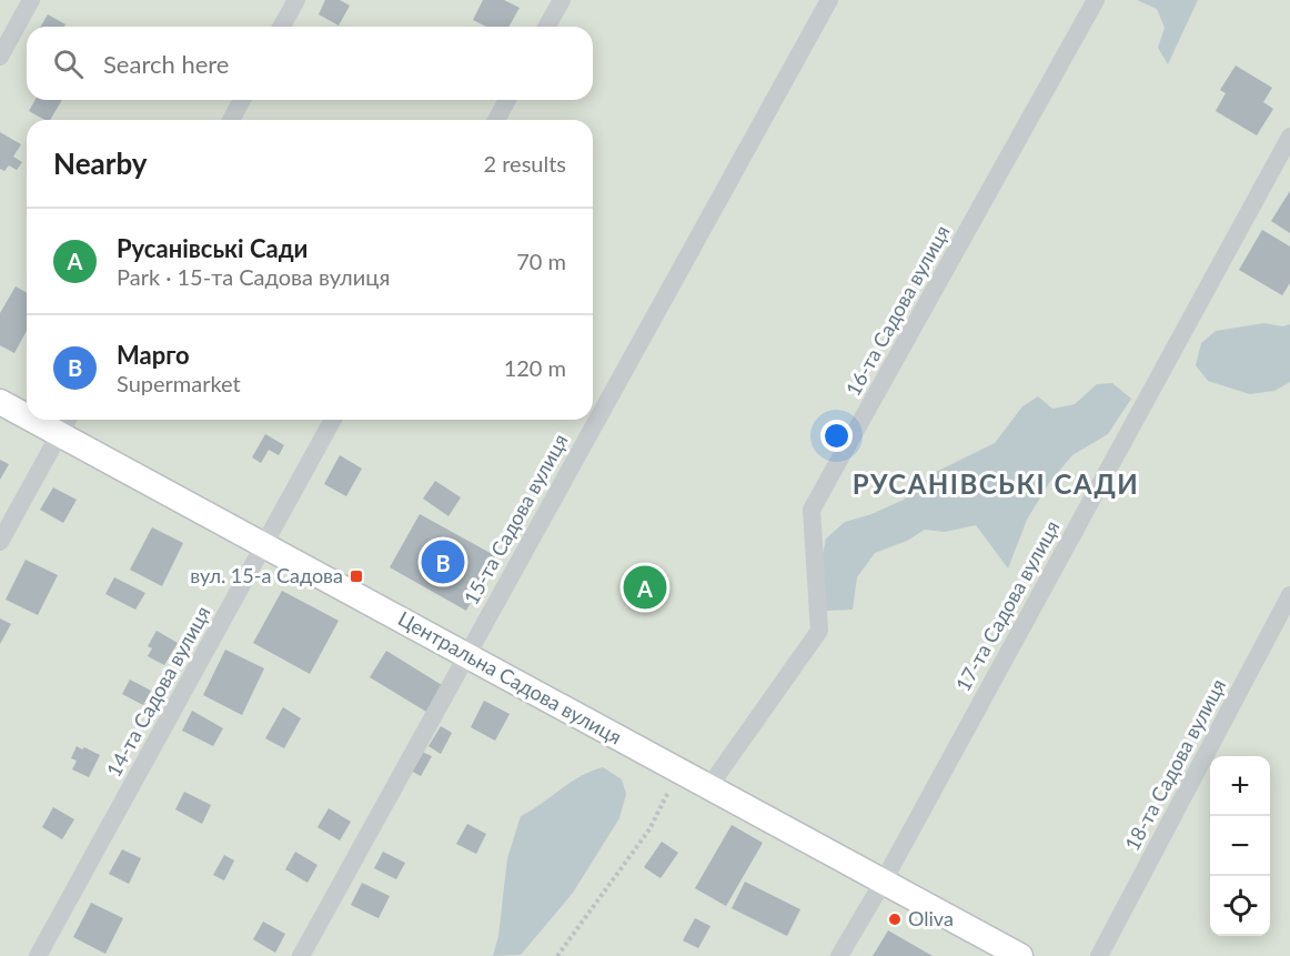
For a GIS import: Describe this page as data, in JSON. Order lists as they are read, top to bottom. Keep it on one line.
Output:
{"streets":{"main road":["Центральна Садова вулиця"],"street":["16-та Садова вулиця","15-та Садова вулиця","17-та Садова вулиця","14-та Садова вулиця","18-та Садова вулиця"]},"crossings":[["16-та Садова вулиця","Центральна Садова вулиця"],["15-та Садова вулиця","Центральна Садова вулиця"],["17-та Садова вулиця","Центральна Садова вулиця"],["Центральна Садова вулиця","14-та Садова вулиця"]],"districts":["РУСАНІВСЬКІ САДИ"],"places":{"transit":["вул. 15-а Садова"],"other":["Oliva"]},"page":{"search":"Search here","heading":["Nearby","2 results"],"list":[{"mark":"A","name":"Русанівські Сади","note":"Park · 15-та Садова вулиця","value":"70 m"},{"mark":"B","name":"Марго","note":"Supermarket","value":"120 m"}],"pins":["B","A"],"map_buttons":["+","−"]}}
